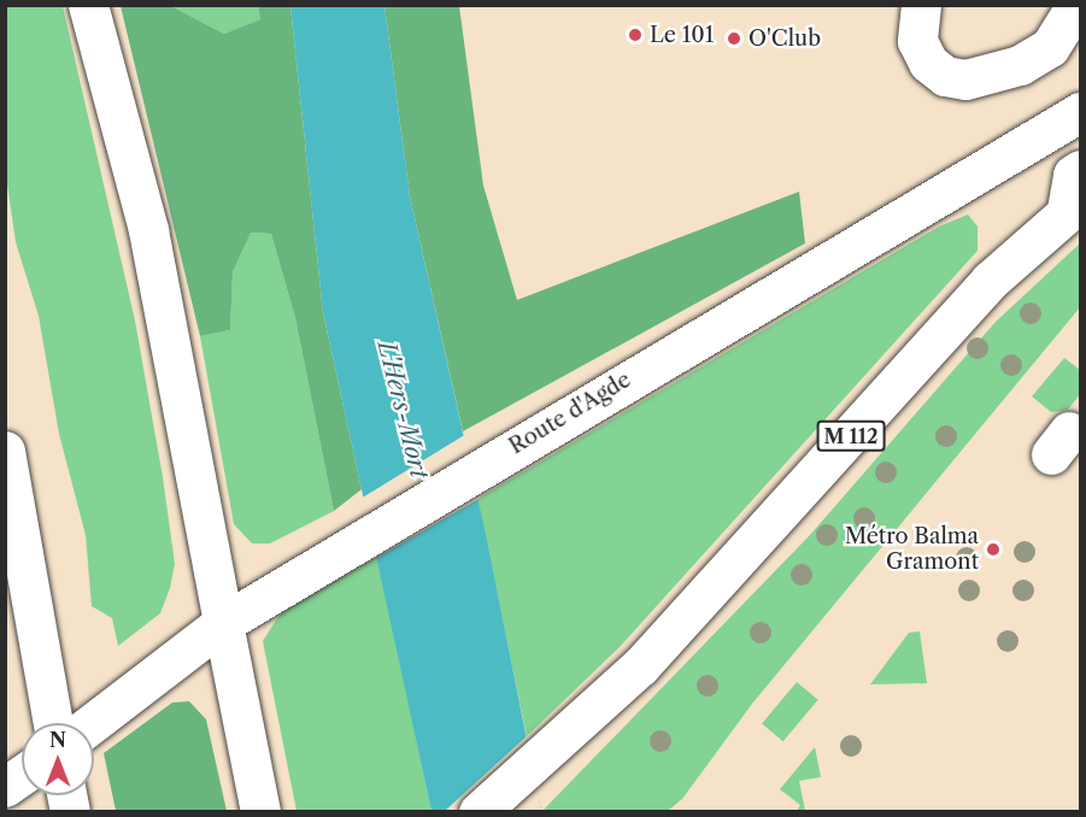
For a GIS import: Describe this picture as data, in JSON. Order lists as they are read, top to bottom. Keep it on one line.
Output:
{"streets":{"main road":["Route d'Agde","M 112"]},"water":["L'Hers-Mort"],"places":["Le 101","O'Club","Métro Balma Gramont"],"north":"top"}
